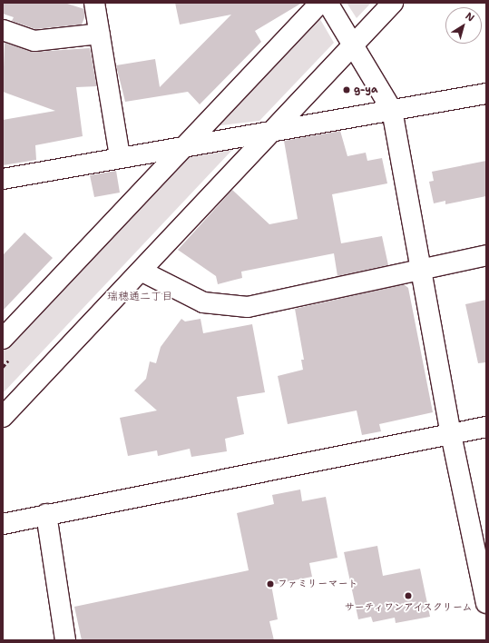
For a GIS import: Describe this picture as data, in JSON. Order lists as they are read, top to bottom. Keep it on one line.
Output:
{"districts":["瑞穂通二丁目"],"places":["g-ya","ファミリーマート","サーティワンアイスクリーム"],"north":"top right"}
